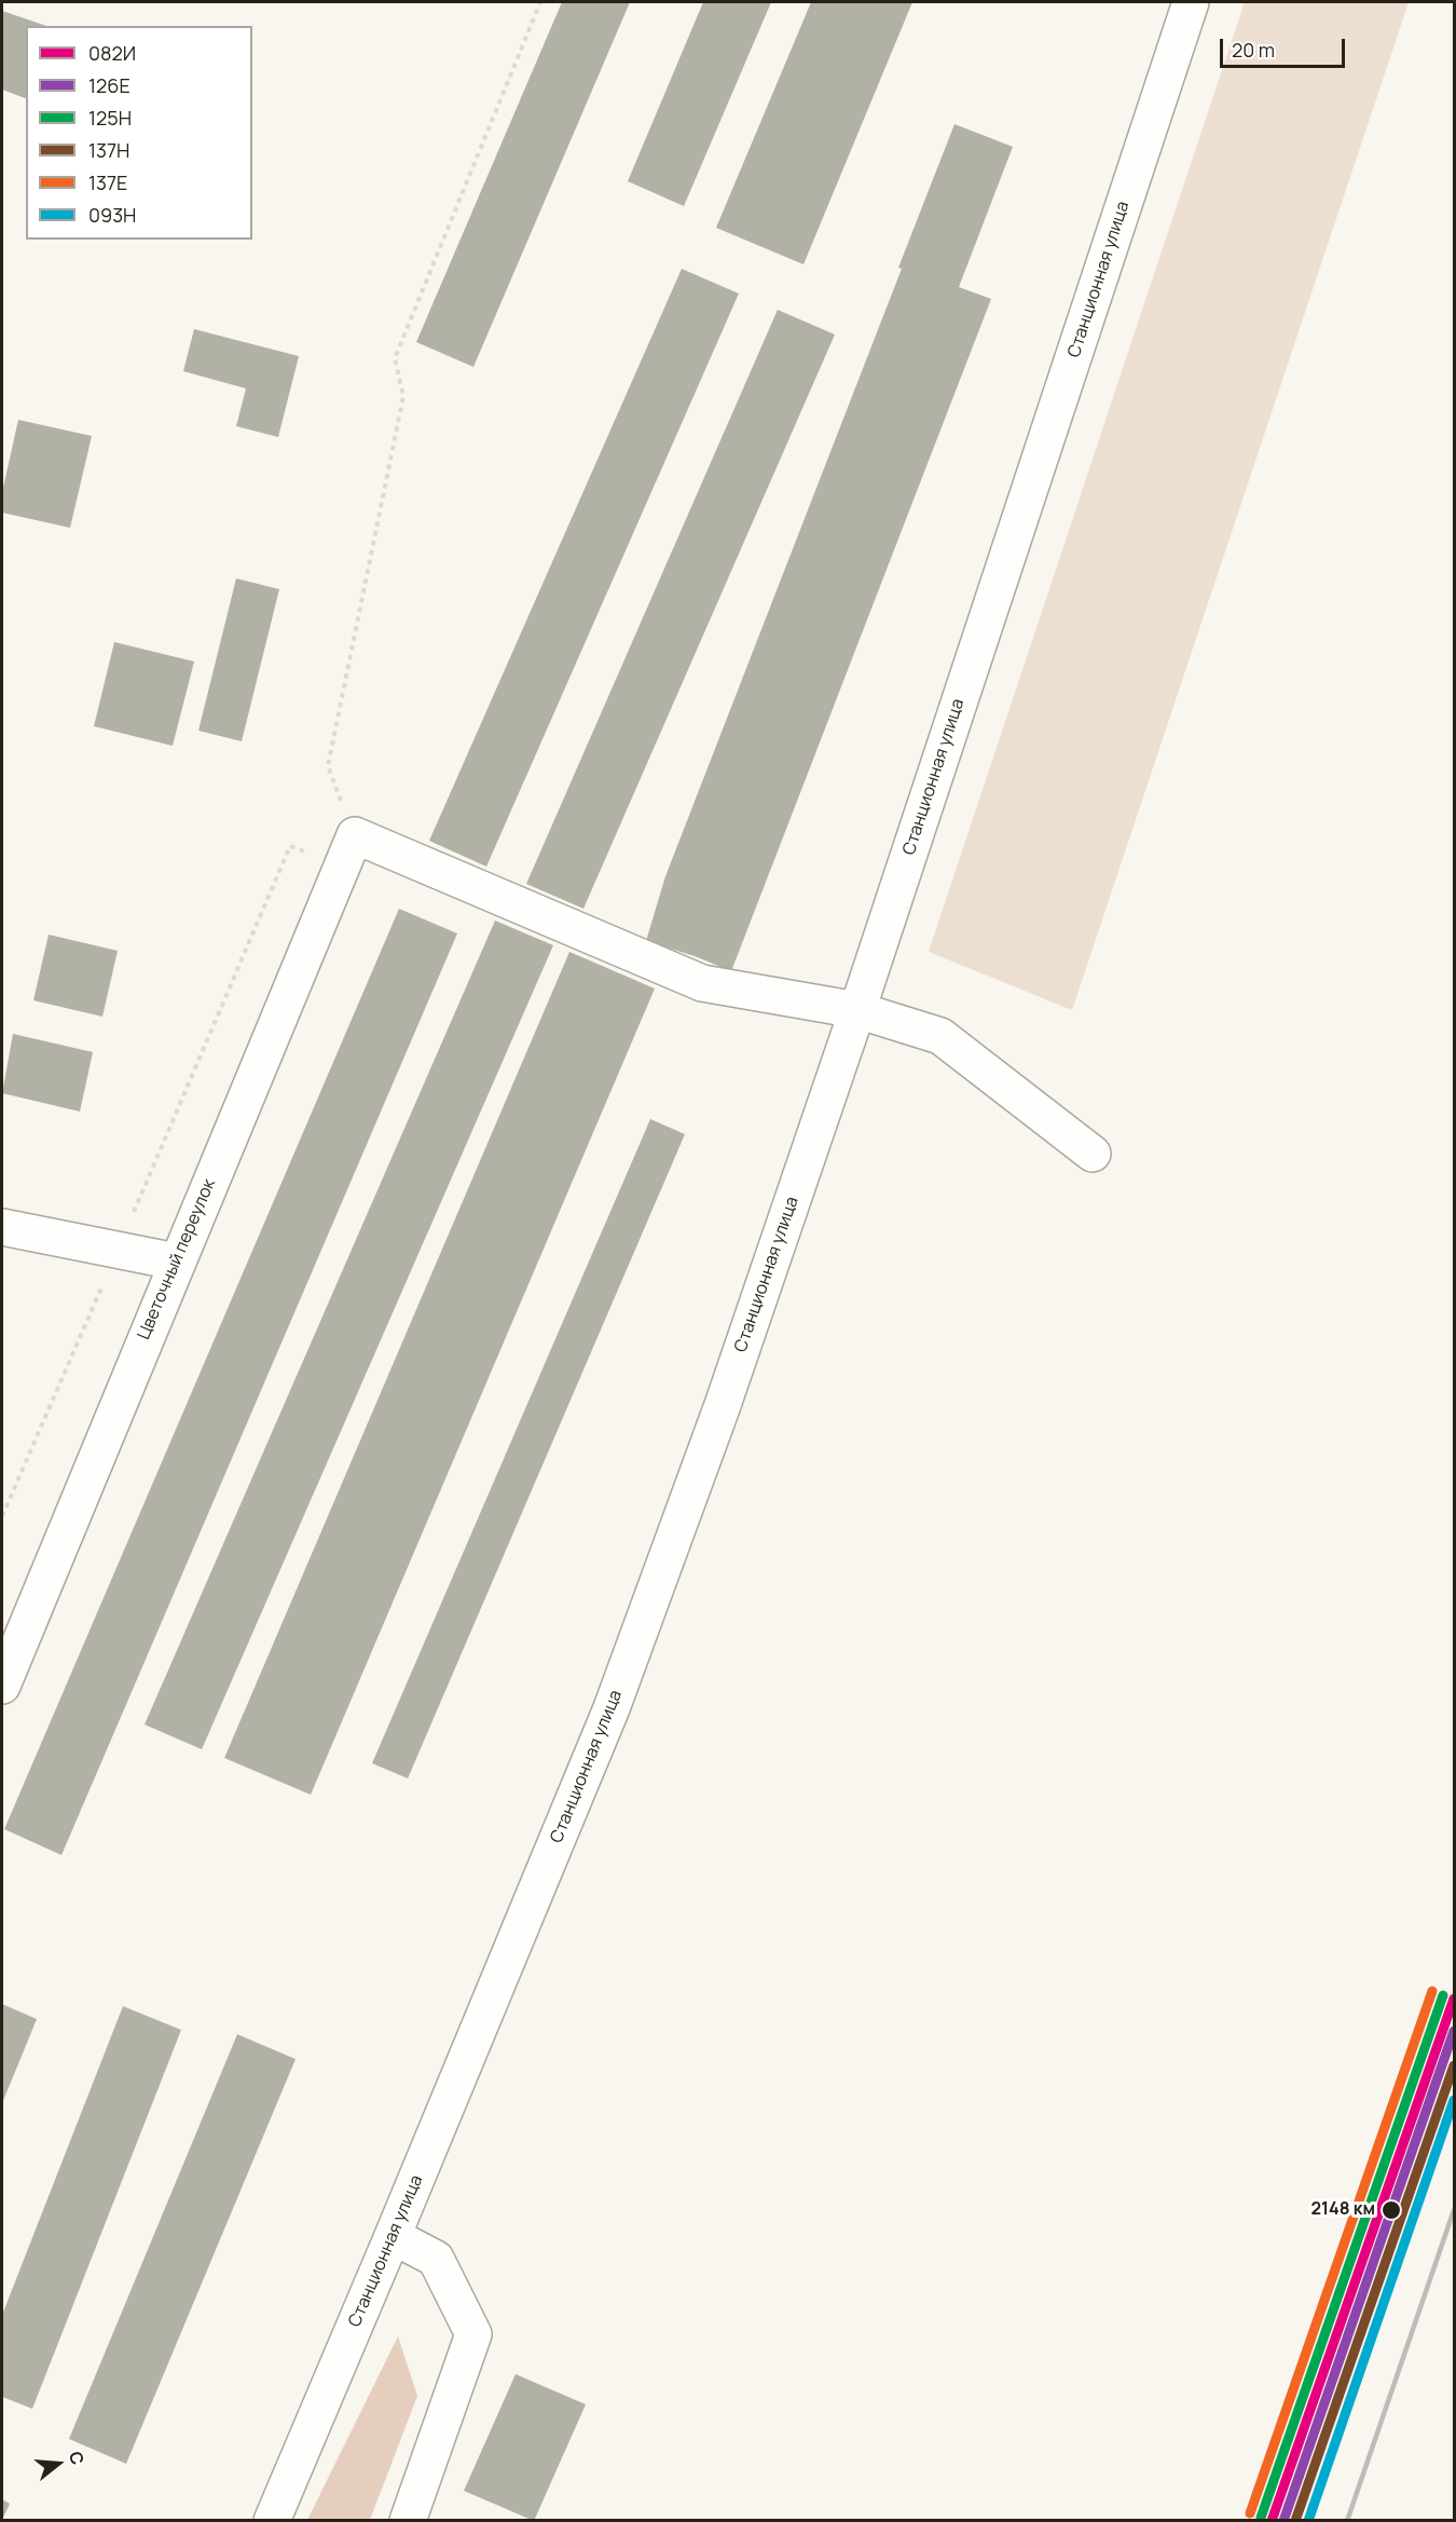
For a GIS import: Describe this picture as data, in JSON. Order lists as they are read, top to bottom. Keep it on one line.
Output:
{"streets":{"street":["Станционная улица","Цветочный переулок"]},"places":["2148 км"],"lines":["transit line 137Е","transit line 125Н","transit line 082И","transit line 126Е","transit line 137Н","transit line 093Н"],"legend":["082И","126Е","125Н","137Н","137Е","093Н"],"scale_bar":"20 m","north":"right"}
